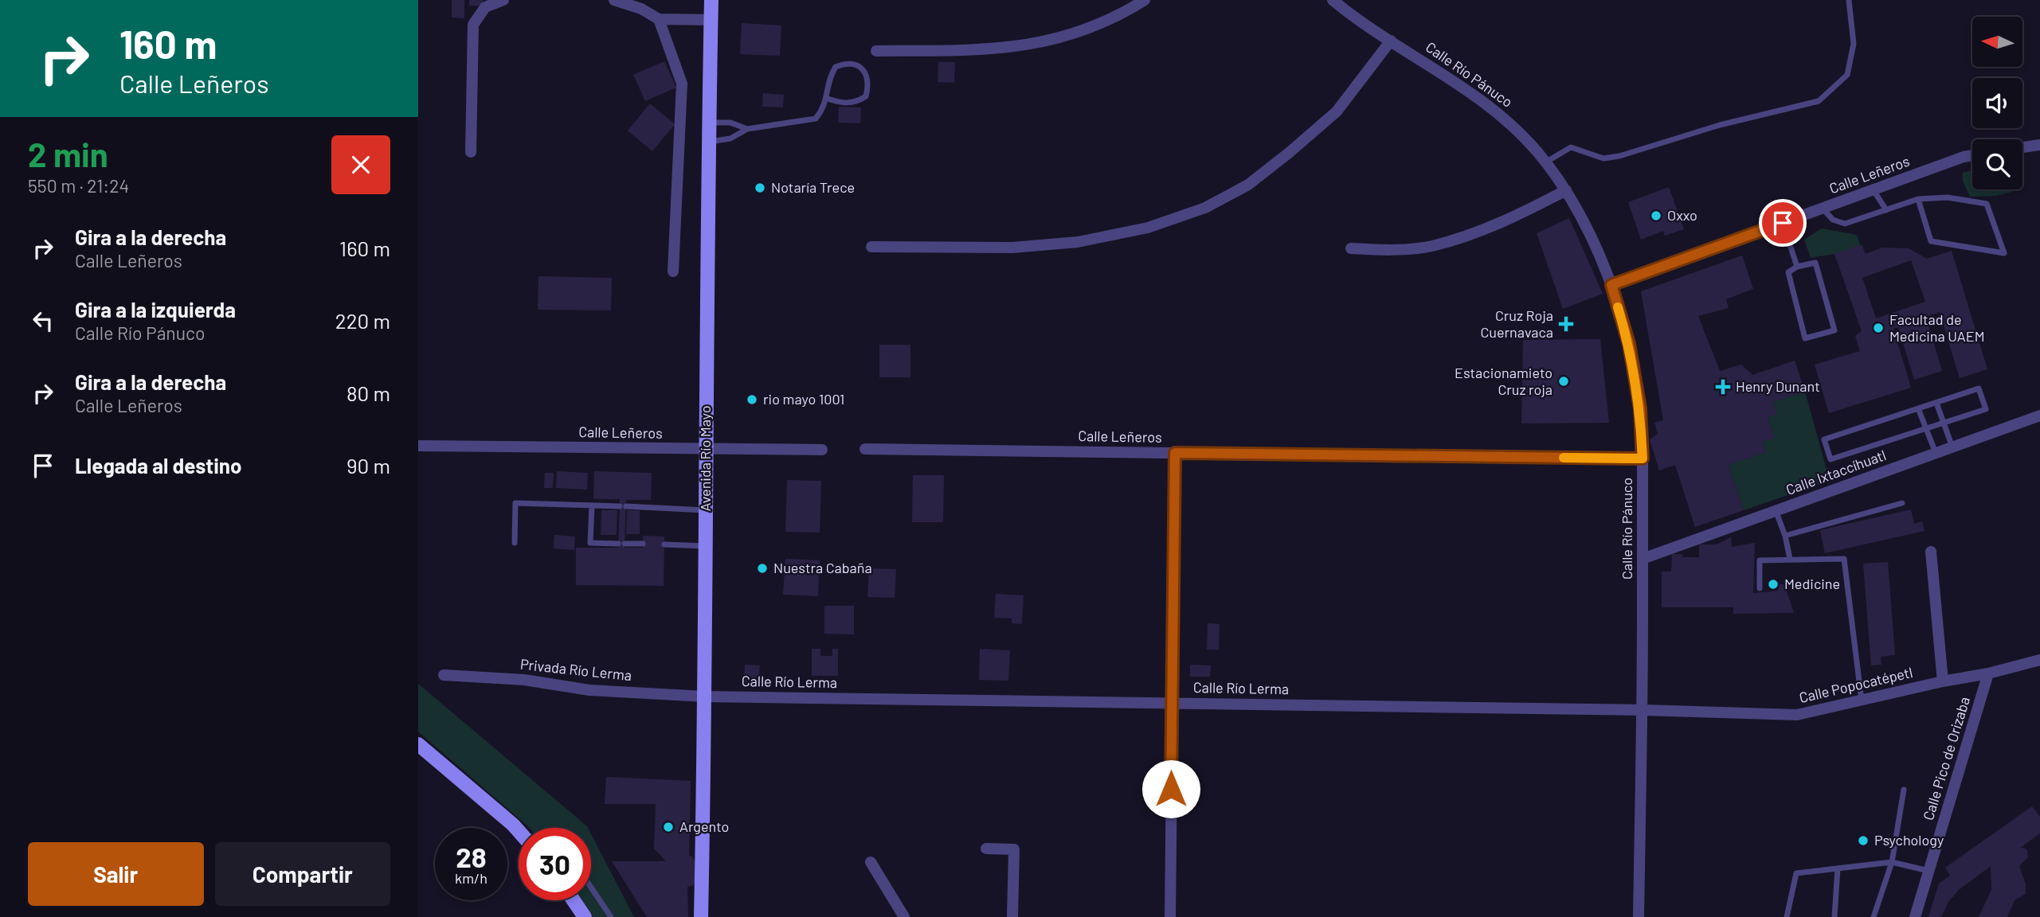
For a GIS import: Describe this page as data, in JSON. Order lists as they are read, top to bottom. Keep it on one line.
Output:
{"streets":{"street":["Calle Río Pánuco","Calle Leñeros","Avenida Río Mayo","Calle Ixtaccíhuatl","Privada Río Lerma","Calle Río Lerma","Calle Popocatépetl","Calle Pico de Orizaba"]},"crossings":[["Calle Río Pánuco","Calle Leñeros"],["Calle Río Pánuco","Calle Ixtaccíhuatl"],["Calle Río Pánuco","Calle Río Lerma"],["Calle Río Pánuco","Calle Popocatépetl"],["Calle Leñeros","Avenida Río Mayo"],["Avenida Río Mayo","Privada Río Lerma"],["Avenida Río Mayo","Calle Río Lerma"],["Privada Río Lerma","Calle Río Lerma"],["Calle Río Lerma","Calle Popocatépetl"],["Calle Popocatépetl","Calle Pico de Orizaba"]],"places":{"other":["Notaría Trece","Oxxo","Facultad de Medicina UAEM","Estacionamieto Cruz roja","rio mayo 1001","Nuestra Cabaña","Medicine","Argento","Psychology"],"health":["Cruz Roja Cuernavaca","Henry Dunant"]},"north":"left","page":{"turn":["160 m","Calle Leñeros"],"heading":["2 min","550 m · 21:24"],"list":[{"name":"Gira a la derecha","note":"Calle Leñeros","value":"160 m"},{"name":"Gira a la izquierda","note":"Calle Río Pánuco","value":"220 m"},{"name":"Gira a la derecha","note":"Calle Leñeros","value":"80 m"},{"name":"Llegada al destino","value":"90 m"}],"speed":"28 km/h","limit":"30","buttons":["Salir","Compartir"]}}
